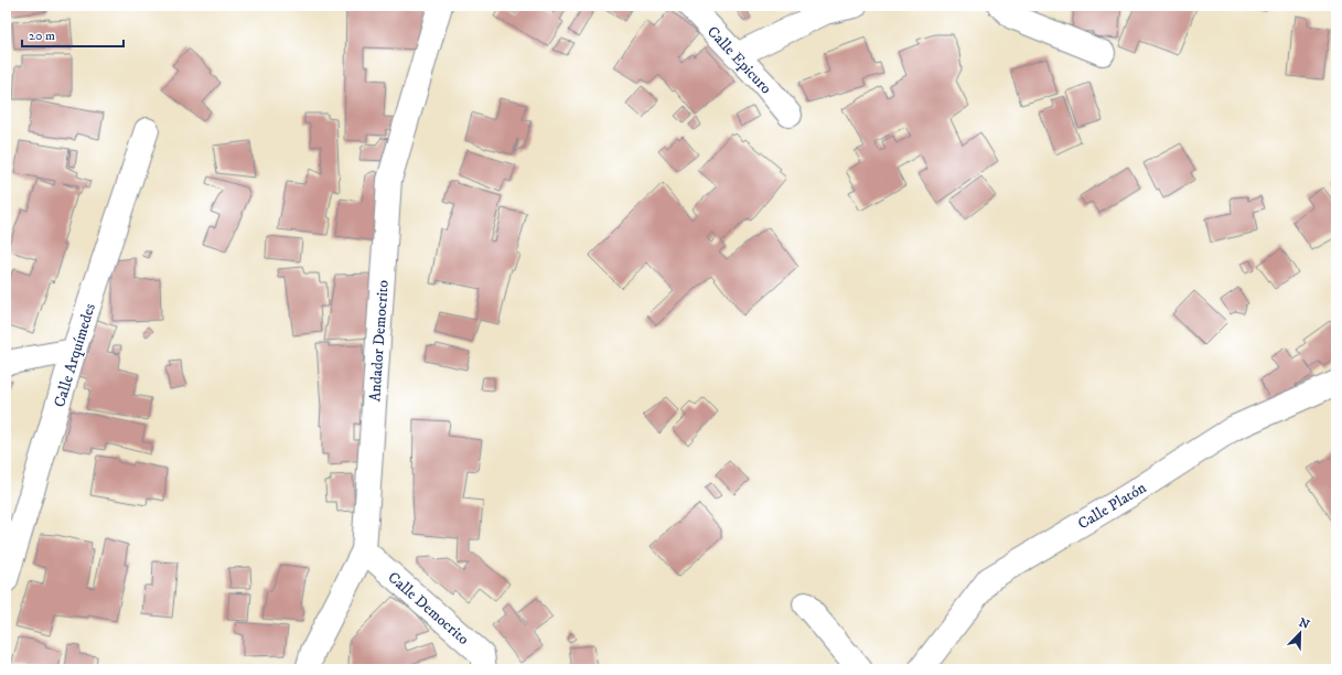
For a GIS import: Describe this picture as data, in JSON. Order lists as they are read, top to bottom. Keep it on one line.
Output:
{"streets":{"street":["Calle Epicuro","Andador Democrito","Calle Arquímedes","Calle Platón","Calle Democrito"]},"crossings":[["Andador Democrito","Calle Democrito"]],"scale_bar":"20 m","north":"top right"}
